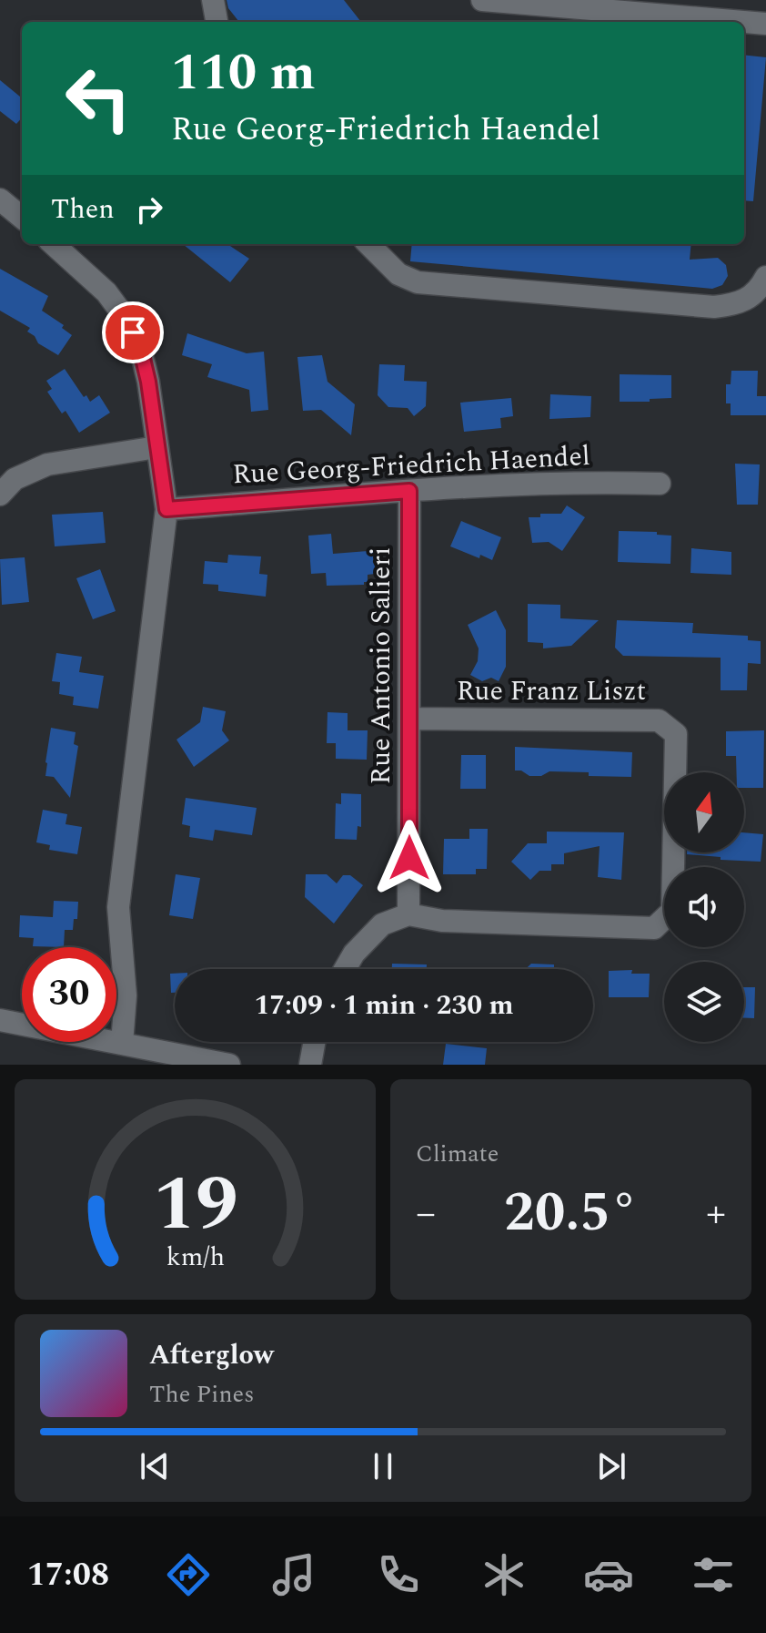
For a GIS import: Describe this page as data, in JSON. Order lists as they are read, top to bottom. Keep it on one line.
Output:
{"streets":{"street":["Rue Georg-Friedrich Haendel","Rue Antonio Salieri","Rue Franz Liszt"]},"crossings":[["Rue Georg-Friedrich Haendel","Rue Antonio Salieri"],["Rue Antonio Salieri","Rue Franz Liszt"]],"north":"top","page":{"turn":["110 m","Rue Georg-Friedrich Haendel"],"then":"Then","limit":"30","trip":"17:09 · 1 min · 230 m","tile":"Climate","heat":["−","20.5°","+"],"song":["Afterglow","The Pines"],"tabs":"17:08","gauge":["19","km/h"]}}
